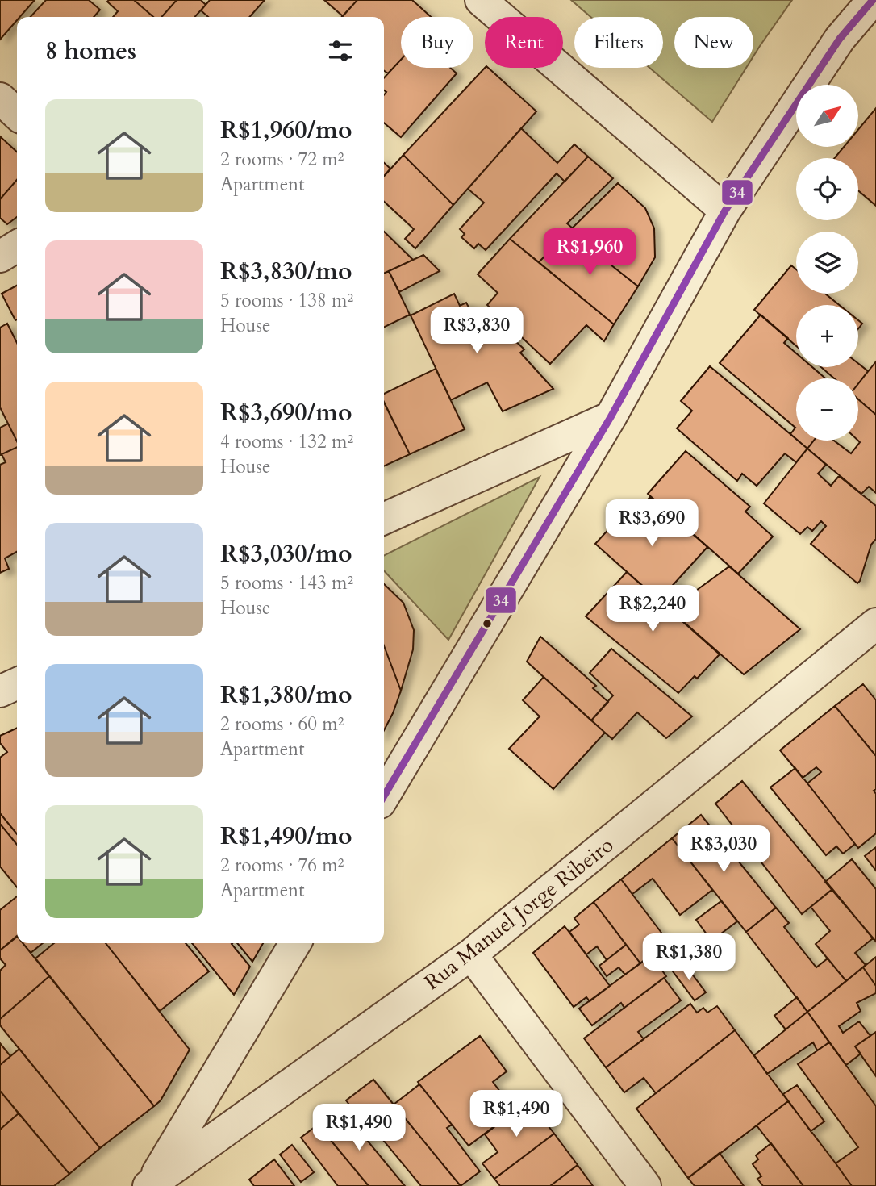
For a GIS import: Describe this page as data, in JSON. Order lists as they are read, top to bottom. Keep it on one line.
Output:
{"streets":{"street":["Rua Manuel Jorge Ribeiro"]},"lines":["transit line 34"],"north":"top right","page":{"chip":["Buy","Rent","Filters","New"],"heading":"8 homes","map_buttons":["+","−"],"list":[{"name":"R$1,960/mo","note":"2 rooms · 72 m² · Apartment"},{"name":"R$3,830/mo","note":"5 rooms · 138 m² · House"},{"name":"R$3,690/mo","note":"4 rooms · 132 m² · House"},{"name":"R$3,030/mo","note":"5 rooms · 143 m² · House"},{"name":"R$1,380/mo","note":"2 rooms · 60 m² · Apartment"},{"name":"R$1,490/mo","note":"2 rooms · 76 m² · Apartment"}],"price":["R$1,960","R$3,830","R$3,690","R$2,240","R$3,030","R$1,380","R$1,490","R$1,490"]}}
